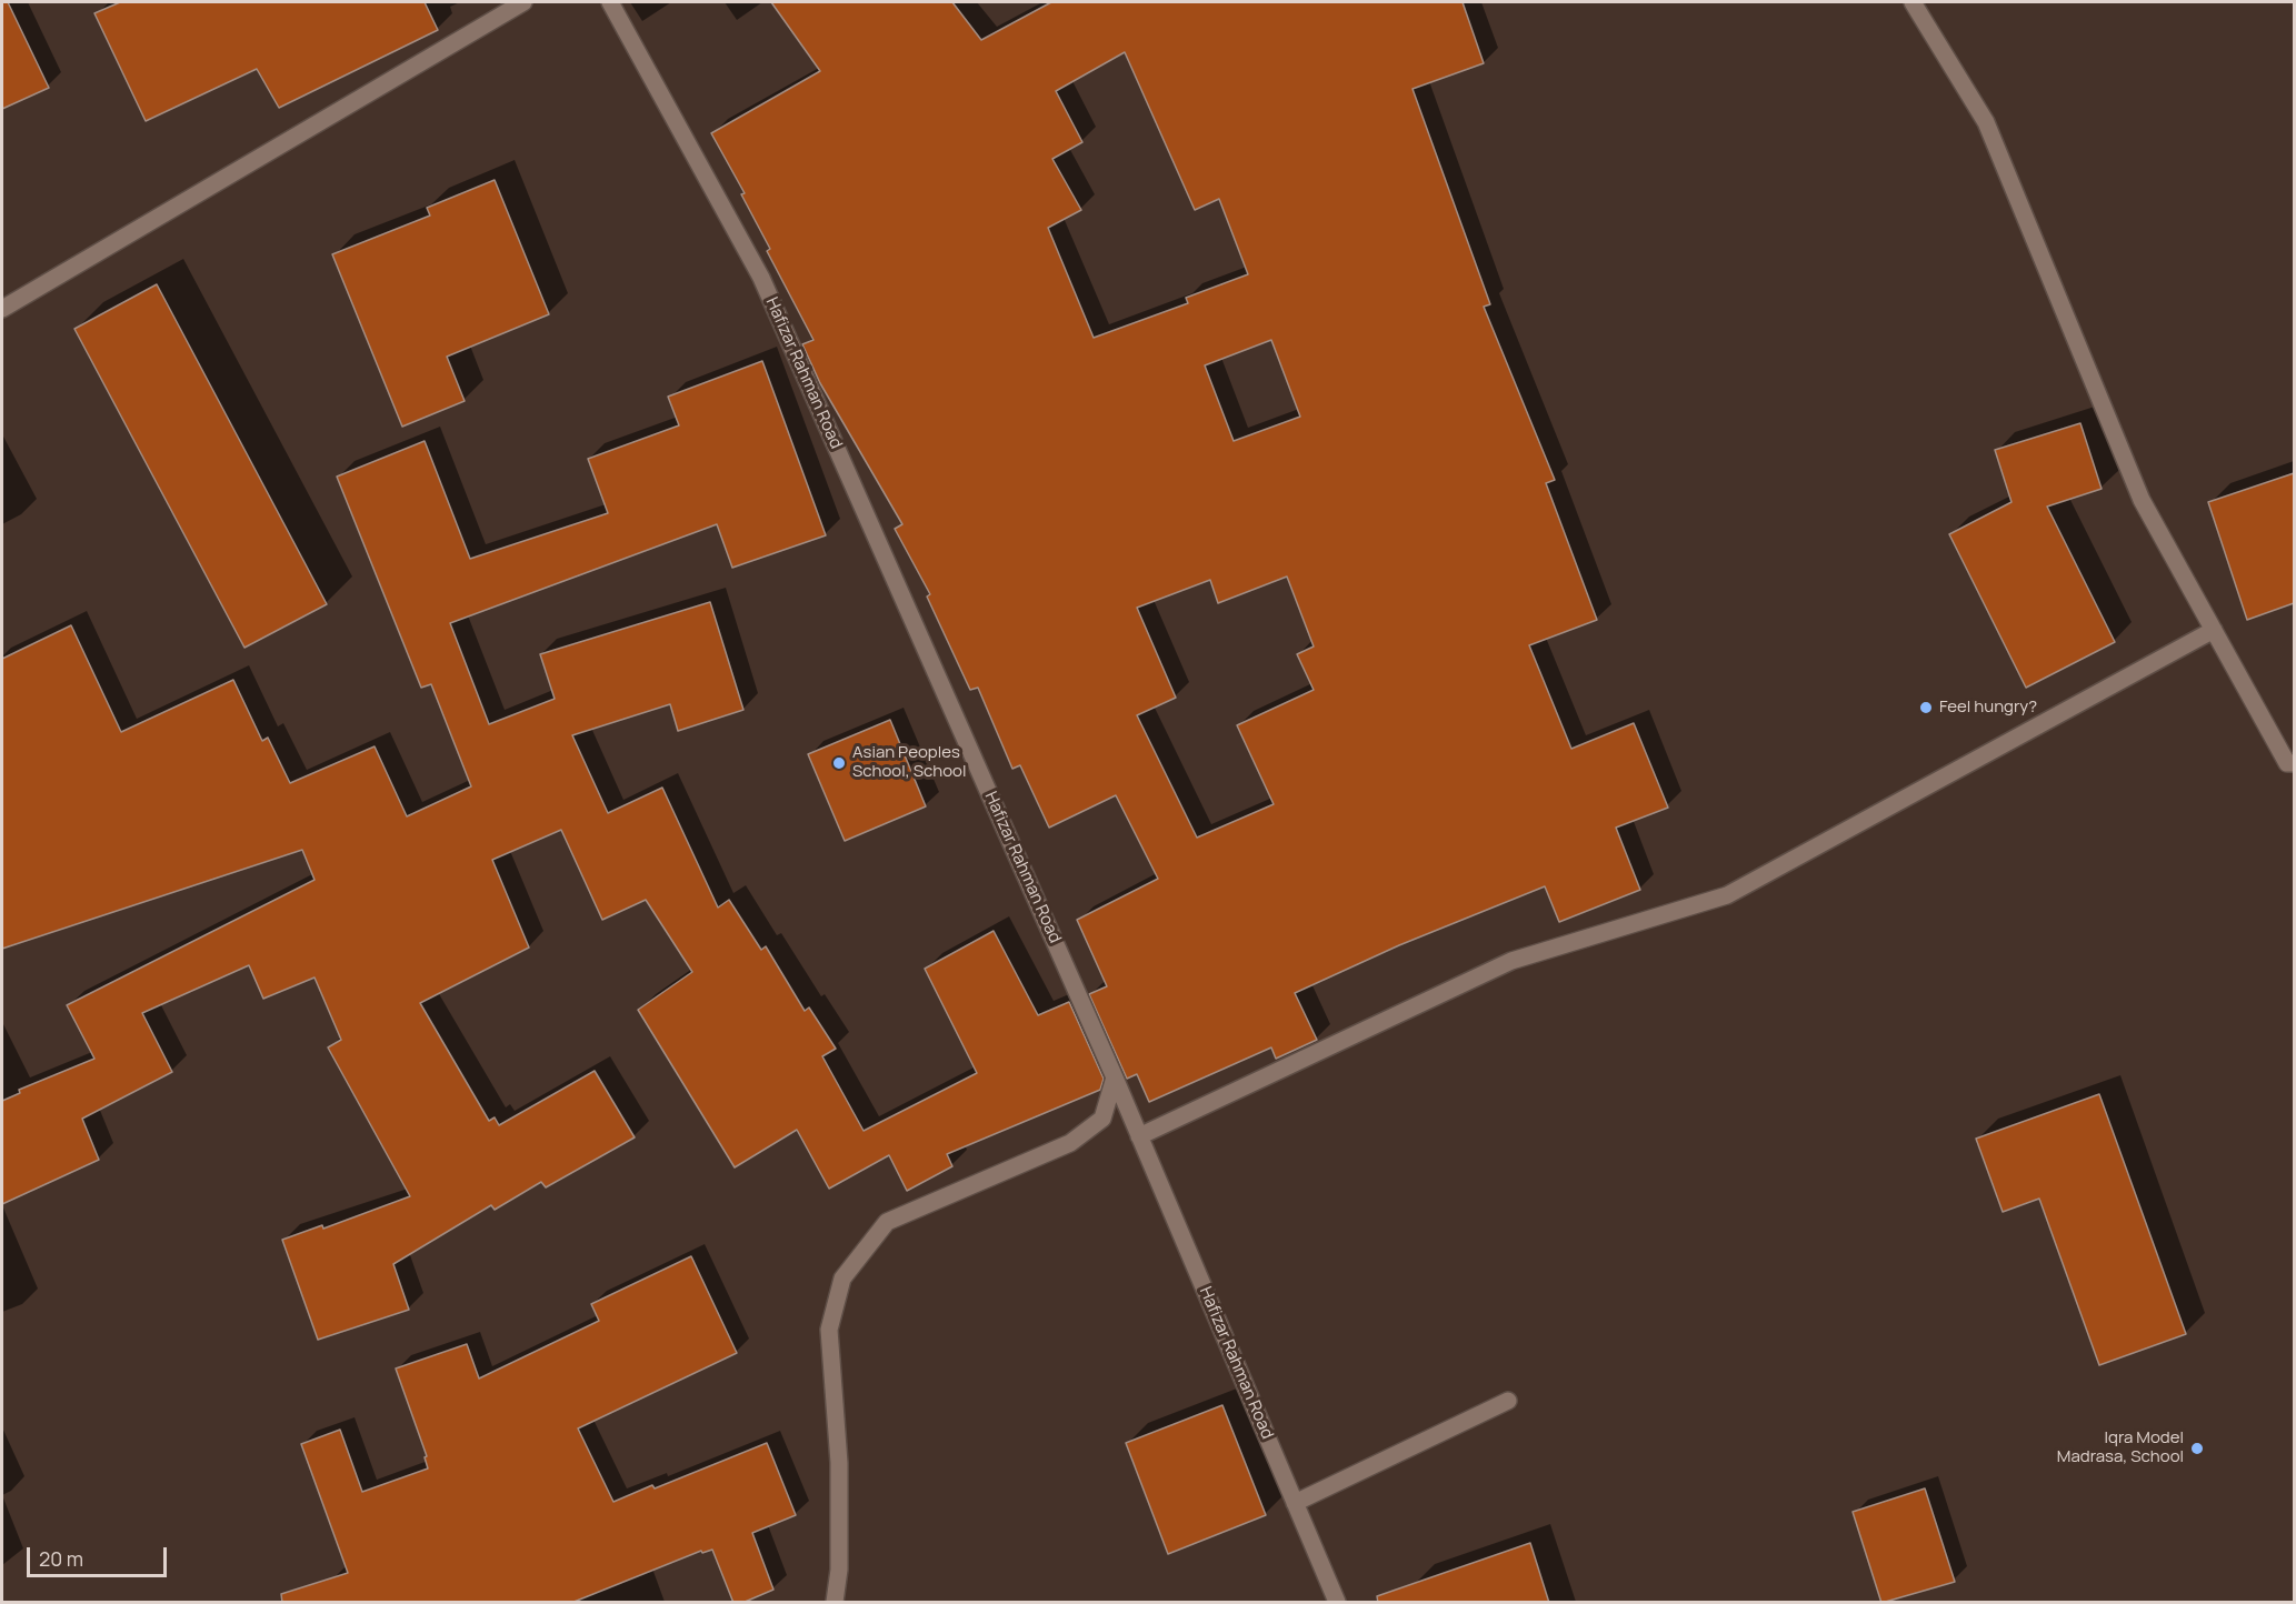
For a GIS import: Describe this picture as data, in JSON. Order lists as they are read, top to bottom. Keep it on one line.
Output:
{"streets":{"street":["Hafizar Rahman Road"]},"places":["Feel hungry?","Asian Peoples School, School","Iqra Model Madrasa, School"],"scale_bar":"20 m"}
